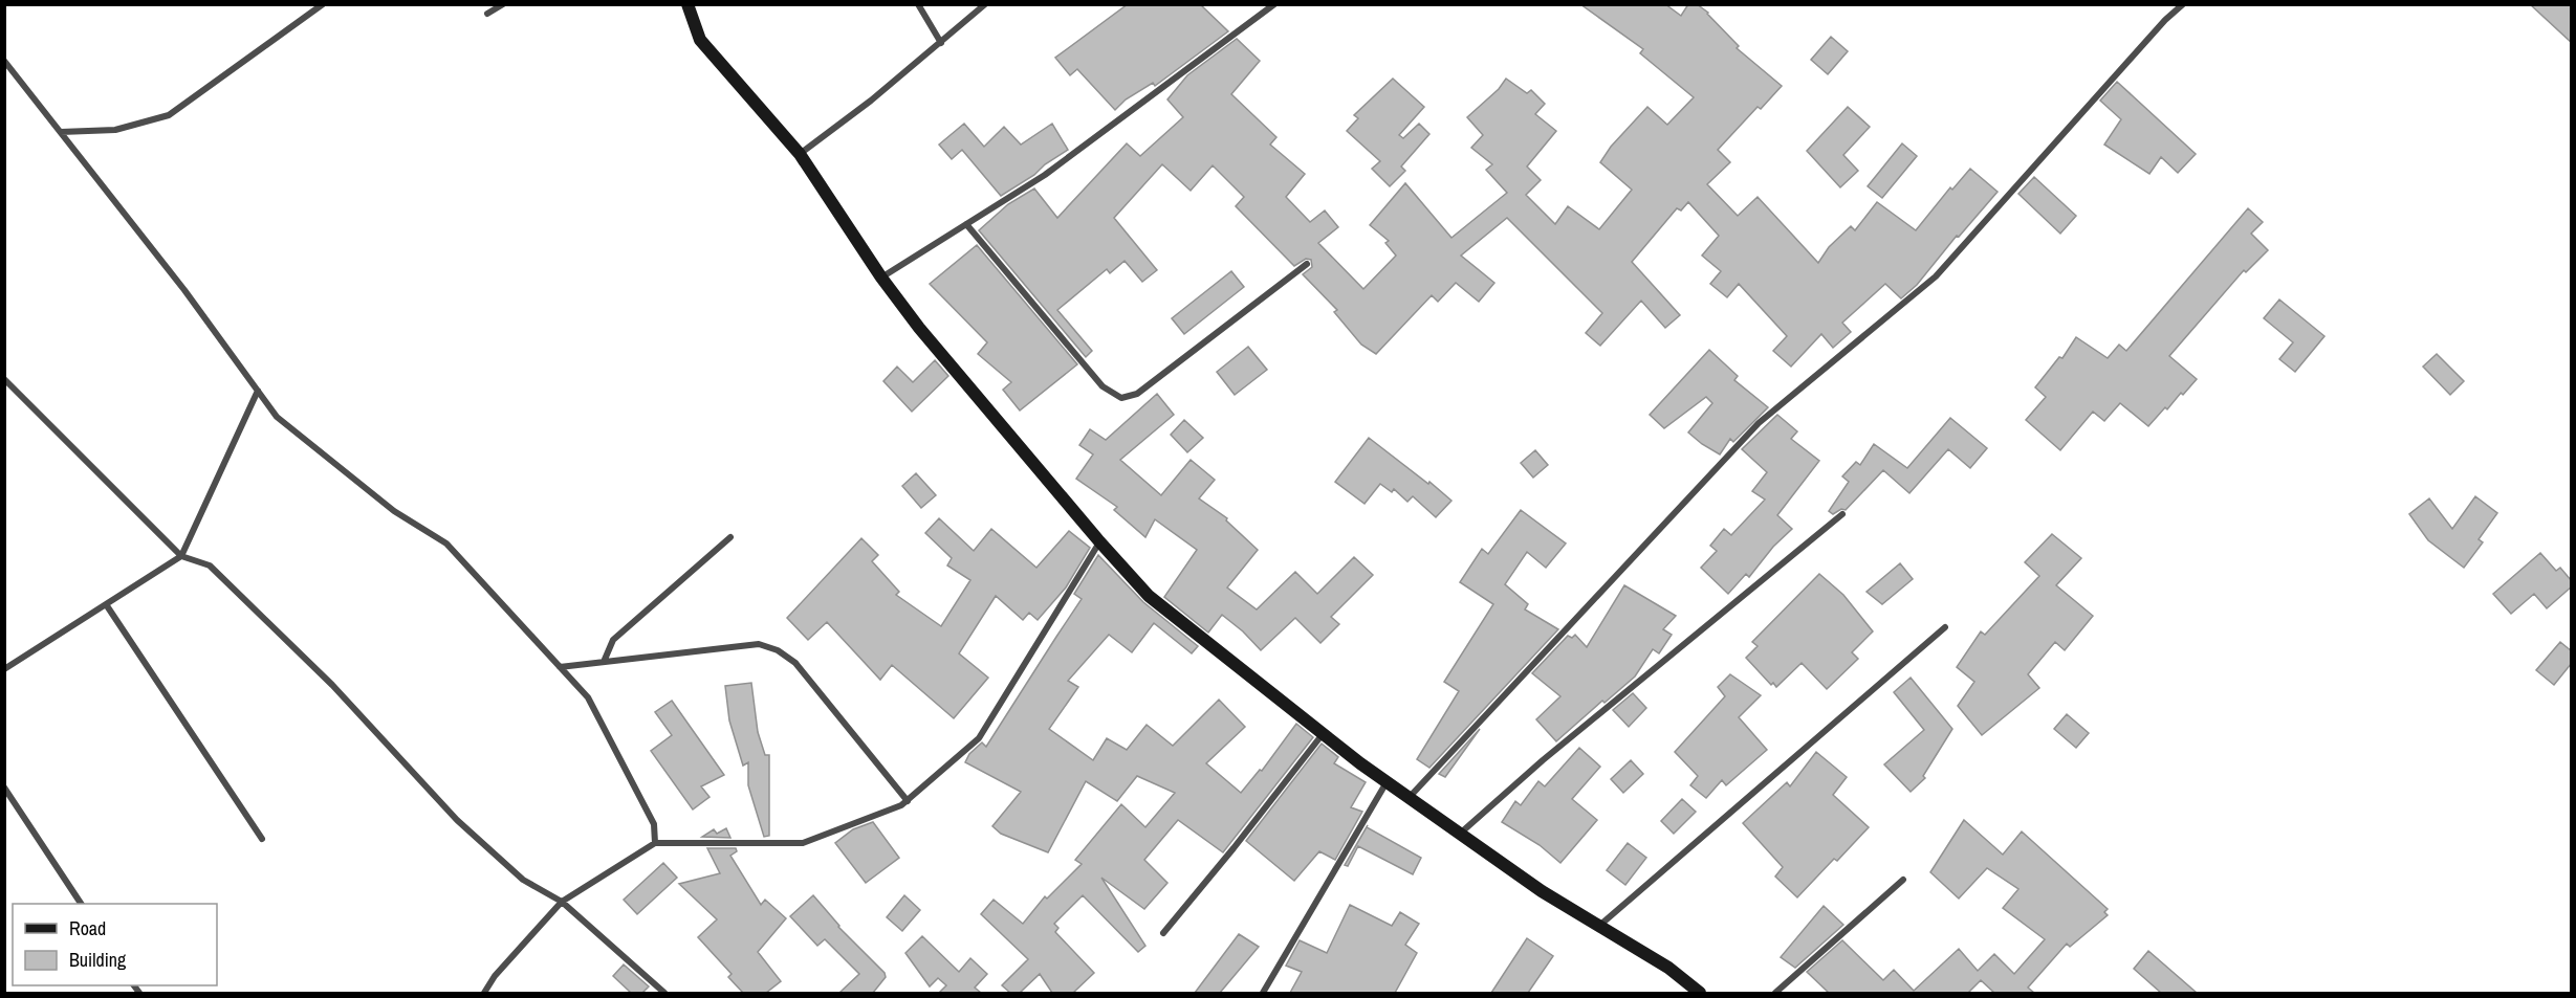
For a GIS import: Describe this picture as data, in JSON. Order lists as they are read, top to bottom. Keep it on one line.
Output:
{"legend":["Road","Building"]}
